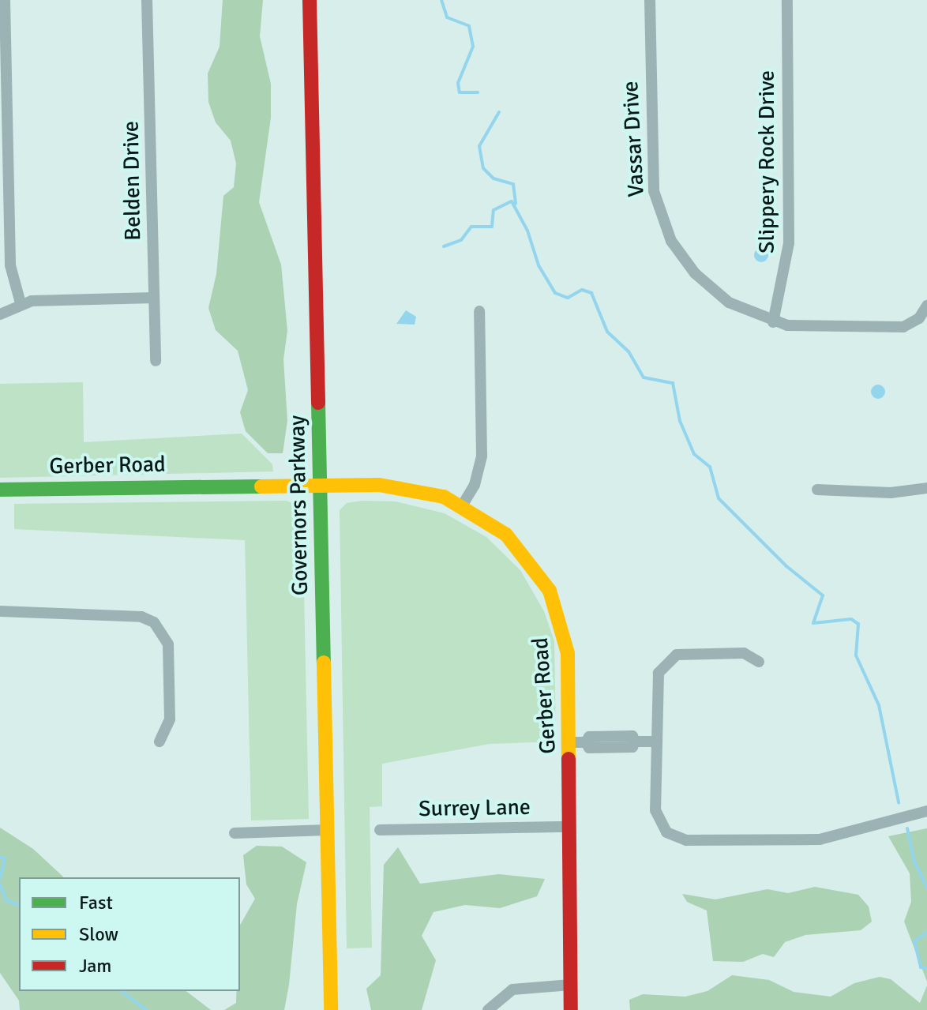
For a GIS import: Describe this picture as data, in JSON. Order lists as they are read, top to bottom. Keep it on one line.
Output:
{"streets":{"street":["Vassar Drive","Slippery Rock Drive","Belden Drive","Gerber Road","Governors Parkway","Surrey Lane"]},"crossings":[["Vassar Drive","Slippery Rock Drive"],["Gerber Road","Governors Parkway"],["Gerber Road","Surrey Lane"]],"legend":["Fast","Slow","Jam"]}
